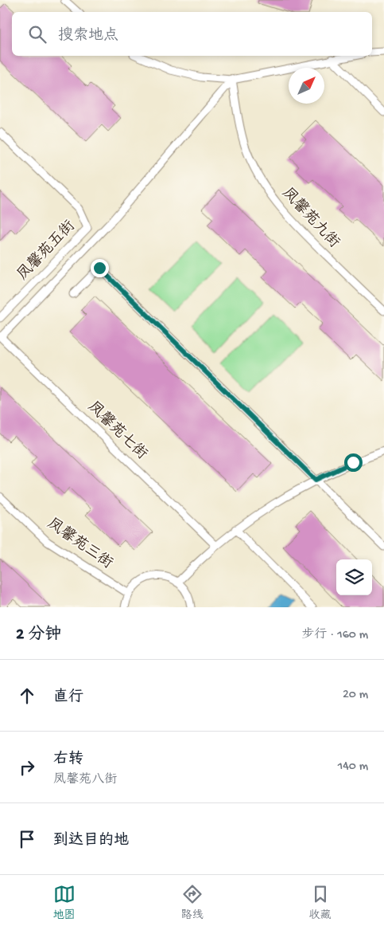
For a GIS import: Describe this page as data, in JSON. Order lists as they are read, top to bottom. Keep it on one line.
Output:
{"streets":{"lane":["凤馨苑九街","凤馨苑五街","凤馨苑七街","凤馨苑三街"]},"north":"top right","page":{"search":"搜索地点","heading":["2 分钟","步行 · 160 m"],"list":[["直行","20 m"],["右转","凤馨苑八街","140 m"],"到达目的地"],"nav":["地图","路线","收藏"]}}
